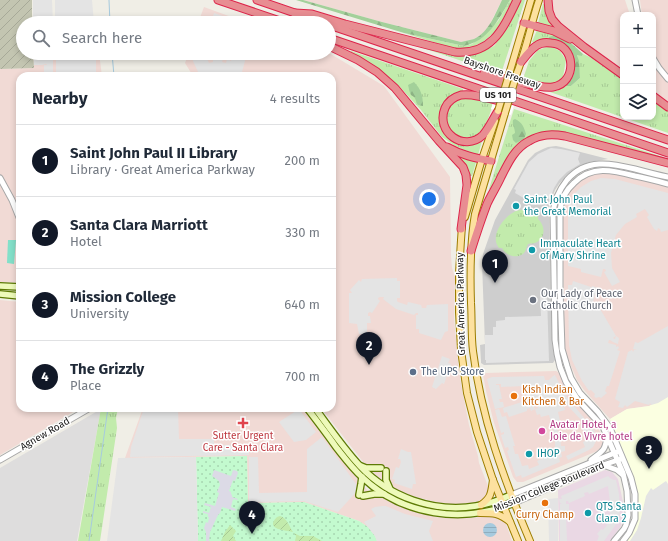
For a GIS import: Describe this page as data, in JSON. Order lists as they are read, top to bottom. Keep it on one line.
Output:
{"streets":{"highway":["Bayshore Freeway","US 101"],"main road":["Great America Parkway","Mission College Boulevard"],"street":["Agnew Road"]},"crossings":[["Great America Parkway","Mission College Boulevard"]],"places":{"other":["Saint John Paul the Great Memorial","Immaculate Heart of Mary Shrine","Our Lady of Peace Catholic Church","The UPS Store","Kish Indian Kitchen & Bar","Avatar Hotel, a Joie de Vivre hotel","IHOP","Curry Champ","QTS Santa Clara 2"],"health":["Sutter Urgent Care - Santa Clara"]},"page":{"map_buttons":["+","−"],"search":"Search here","heading":["Nearby","4 results"],"list":[{"mark":"1","name":"Saint John Paul II Library","note":"Library · Great America Parkway","value":"200 m"},{"mark":"2","name":"Santa Clara Marriott","note":"Hotel","value":"330 m"},{"mark":"3","name":"Mission College","note":"University","value":"640 m"},{"mark":"4","name":"The Grizzly","note":"Place","value":"700 m"}],"pins":["1","2","3","4"]}}
